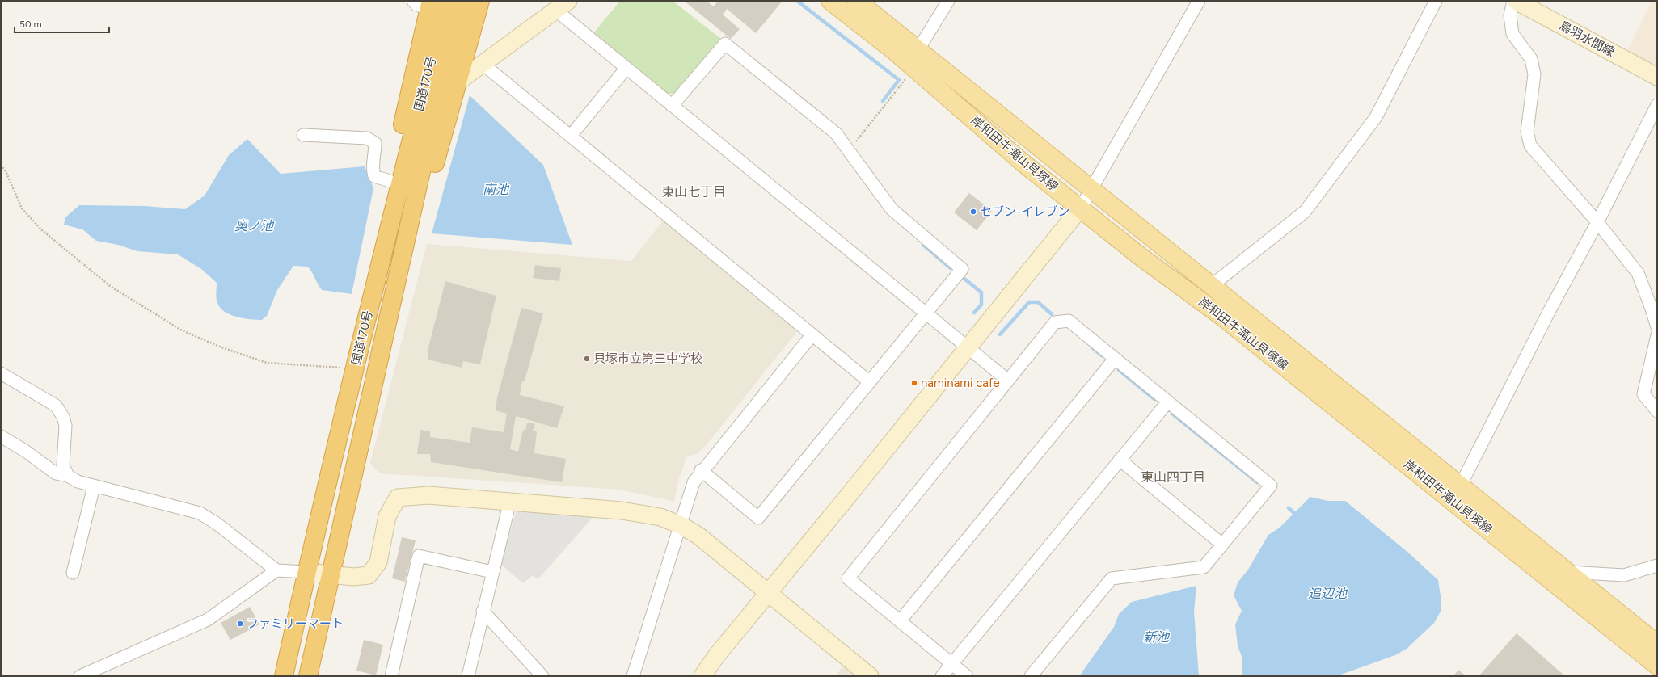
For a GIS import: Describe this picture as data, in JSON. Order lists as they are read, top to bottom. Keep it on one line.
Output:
{"streets":{"highway":["国道170号"],"main road":["岸和田牛滝山貝塚線"],"street":["鳥羽水間線"]},"districts":["東山七丁目","東山四丁目"],"water":["南池","奥ノ池","追辺池","新池"],"places":["セブン-イレブン","貝塚市立第三中学校","naminami cafe","ファミリーマート"],"scale_bar":"50 m"}
